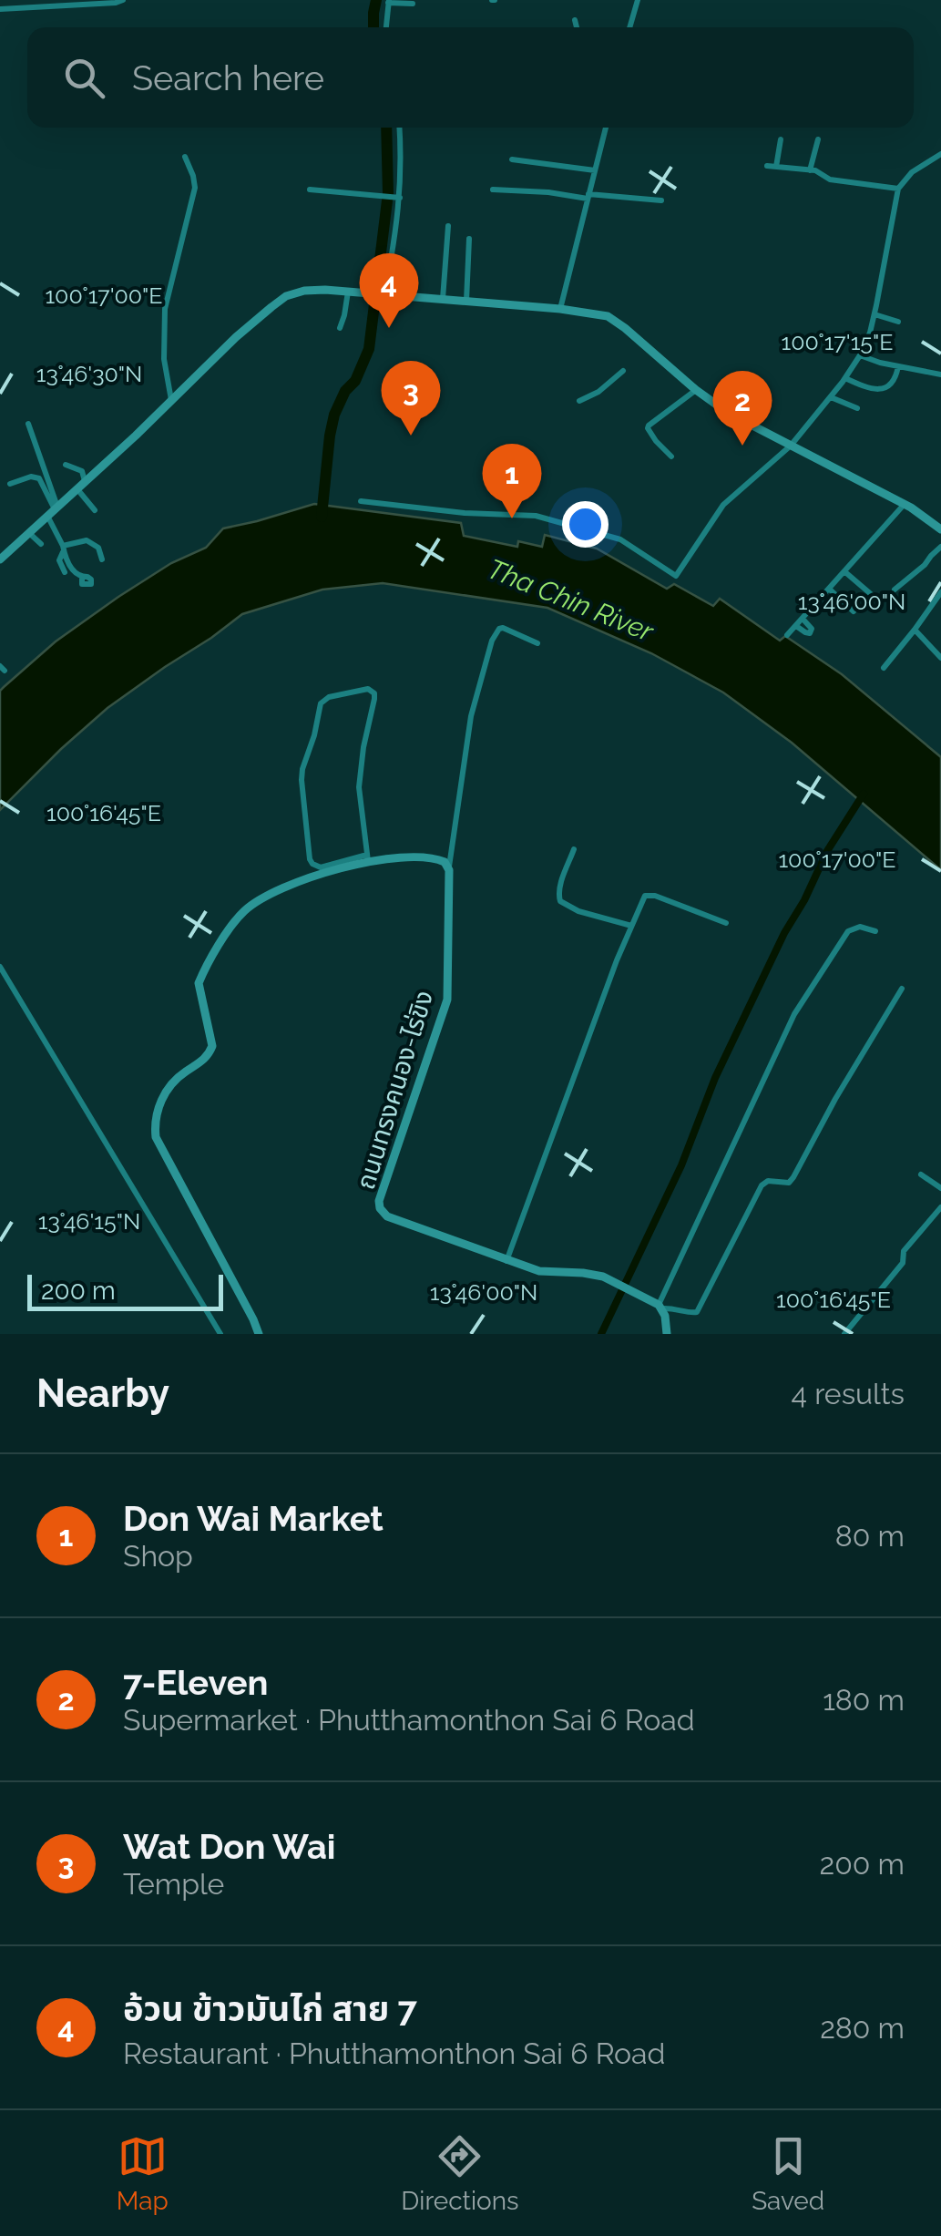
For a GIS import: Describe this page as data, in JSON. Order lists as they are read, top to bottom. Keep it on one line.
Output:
{"streets":{"street":["ถนนทรงคนอง-ไร่ขิง"]},"water":["Tha Chin River"],"scale_bar":"200 m","page":{"search":"Search here","pins":["4","3","2","1"],"scale":"200 m","heading":["Nearby","4 results"],"list":[{"mark":"1","name":"Don Wai Market","note":"Shop","value":"80 m"},{"mark":"2","name":"7-Eleven","note":"Supermarket · Phutthamonthon Sai 6 Road","value":"180 m"},{"mark":"3","name":"Wat Don Wai","note":"Temple","value":"200 m"},{"mark":"4","name":"อ้วน ข้าวมันไก่ สาย 7","note":"Restaurant · Phutthamonthon Sai 6 Road","value":"280 m"}],"nav":["Map","Directions","Saved"]},"coordinates":["100°17'00\"E","100°17'15\"E","13°46'30\"N","13°46'00\"N","100°16'45\"E","13°46'15\"N"]}
